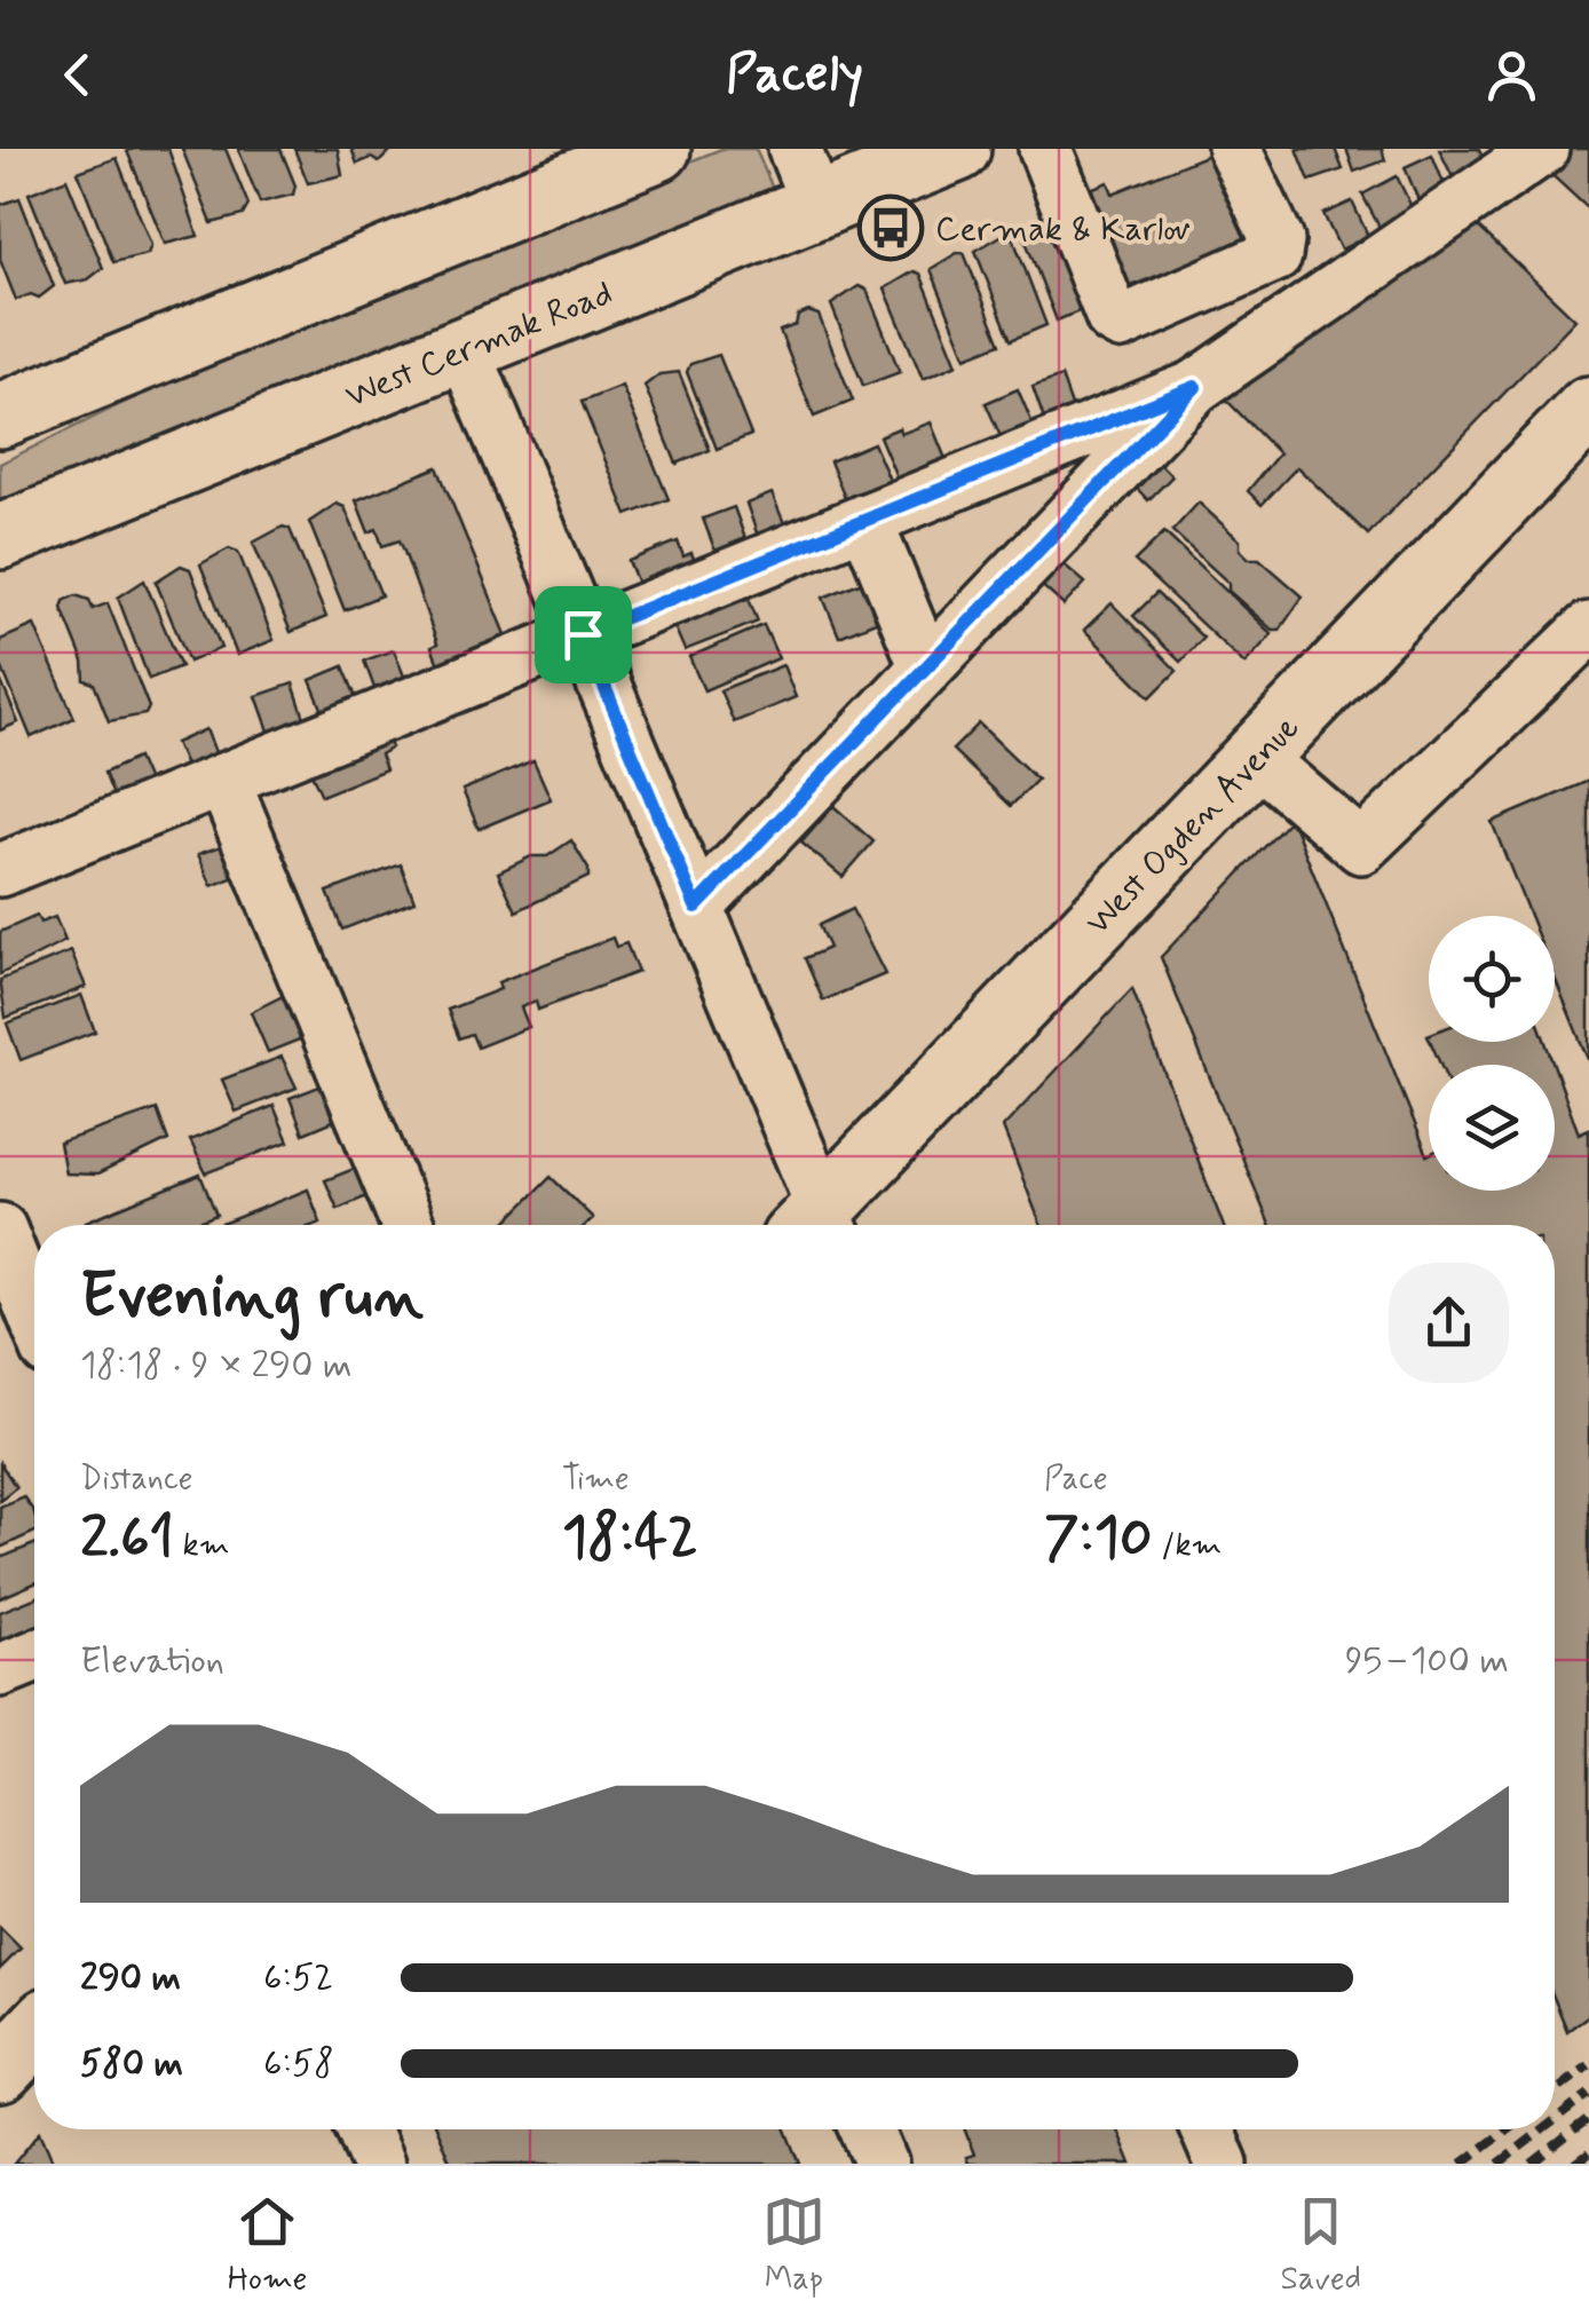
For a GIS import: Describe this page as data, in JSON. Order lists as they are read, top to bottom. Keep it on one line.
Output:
{"streets":{"main road":["West Cermak Road","West Ogden Avenue"]},"places":{"bus stop":["Cermak & Karlov"]},"page":{"header":"Pacely","heading":["Evening run","18:18 · 9 × 290 m"],"stats":[["Distance","2.61 km"],["Time","18:42"],["Pace","7:10 /km"]],"chart":["Elevation","95–100 m"],"list":[{"name":"290 m","note":"6:52"},{"name":"580 m","note":"6:58"}],"tabs":["Home","Map","Saved"]}}
